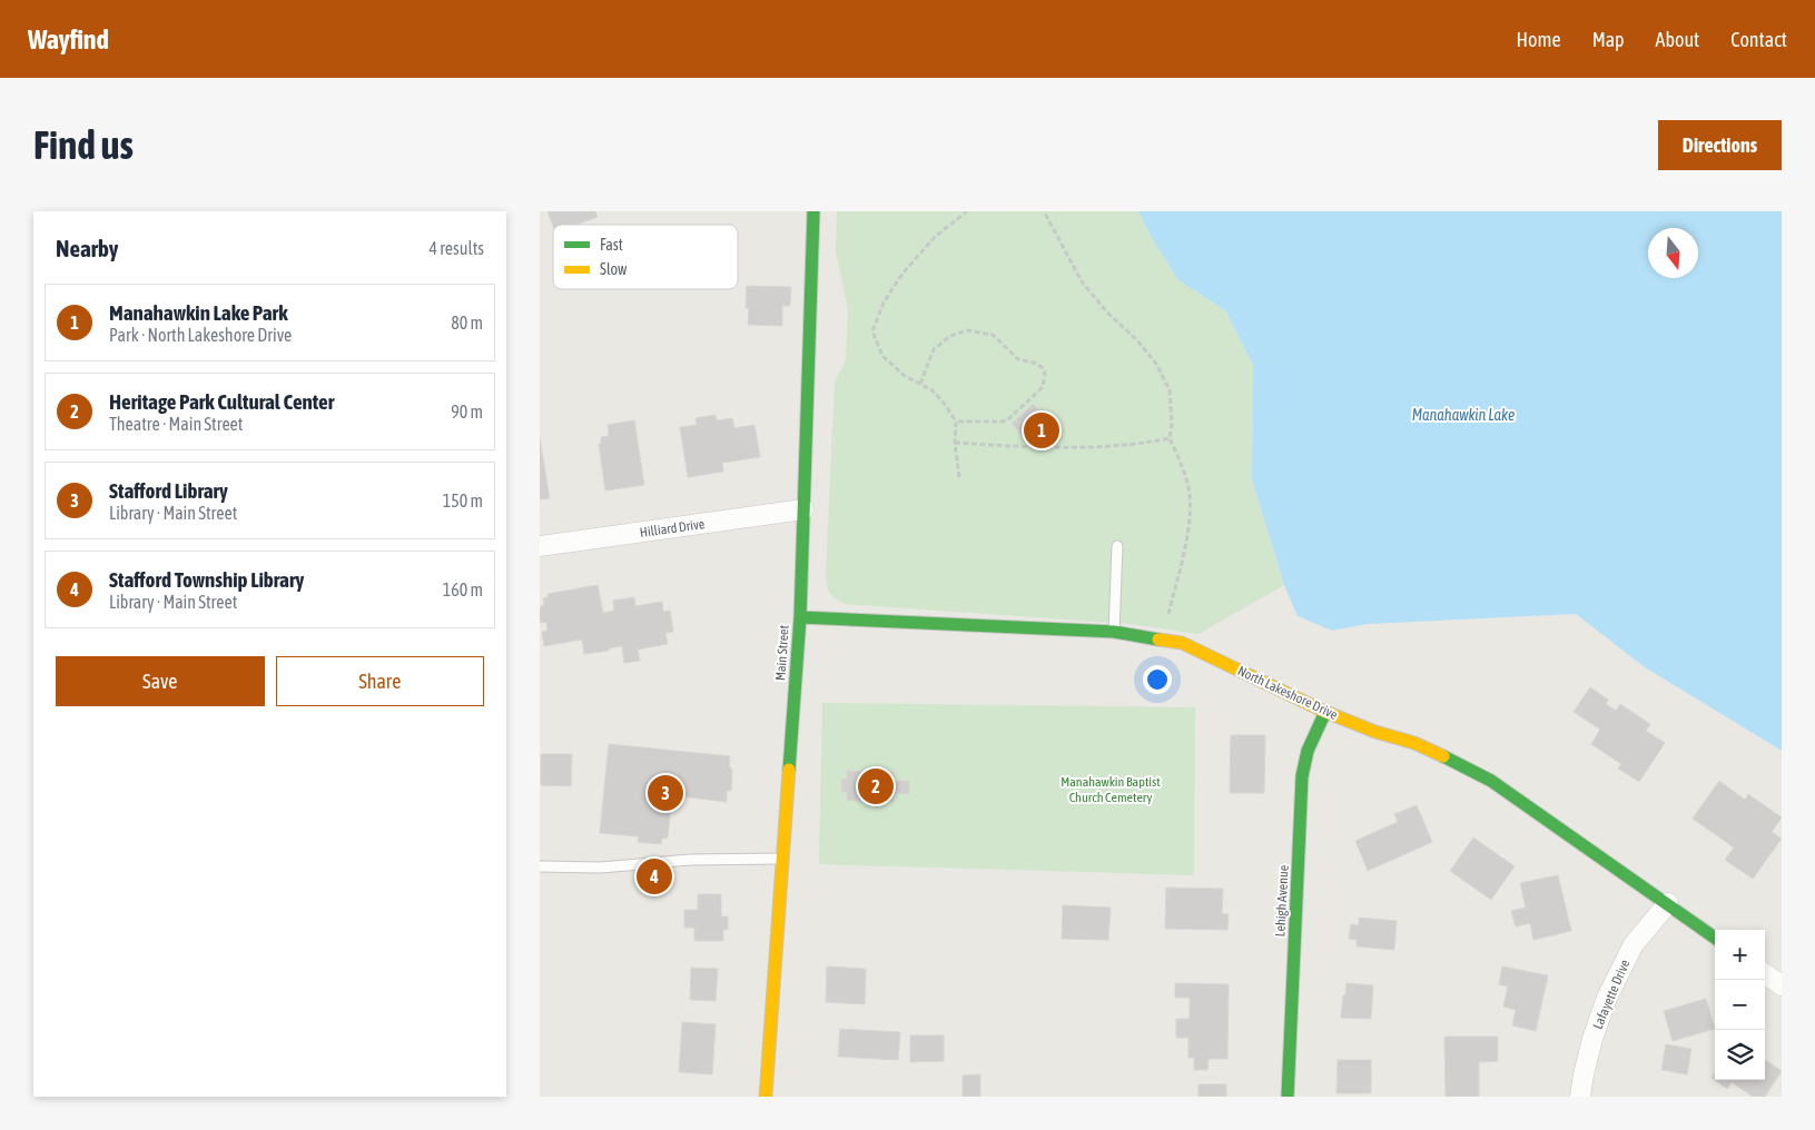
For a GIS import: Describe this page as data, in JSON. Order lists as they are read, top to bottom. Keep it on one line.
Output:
{"streets":{"main road":["Main Street","North Lakeshore Drive","Lehigh Avenue"],"street":["Hilliard Drive","Lafayette Drive"]},"crossings":[["Hilliard Drive","Main Street"],["Main Street","North Lakeshore Drive"],["North Lakeshore Drive","Lehigh Avenue"],["North Lakeshore Drive","Lafayette Drive"]],"water":["Manahawkin Lake"],"parks":["Manahawkin Baptist Church Cemetery"],"legend":["Fast","Slow"],"north":"bottom","page":{"header":"Wayfind","nav":["Home","Map","About","Contact"],"buttons":["Directions",["Save","Share"]],"title":"Find us","heading":["Nearby","4 results"],"list":[{"mark":"1","name":"Manahawkin Lake Park","note":"Park · North Lakeshore Drive","value":"80 m"},{"mark":"2","name":"Heritage Park Cultural Center","note":"Theatre · Main Street","value":"90 m"},{"mark":"3","name":"Stafford Library","note":"Library · Main Street","value":"150 m"},{"mark":"4","name":"Stafford Township Library","note":"Library · Main Street","value":"160 m"}],"pins":["1","2","3","4"],"map_buttons":["+","−"]}}
